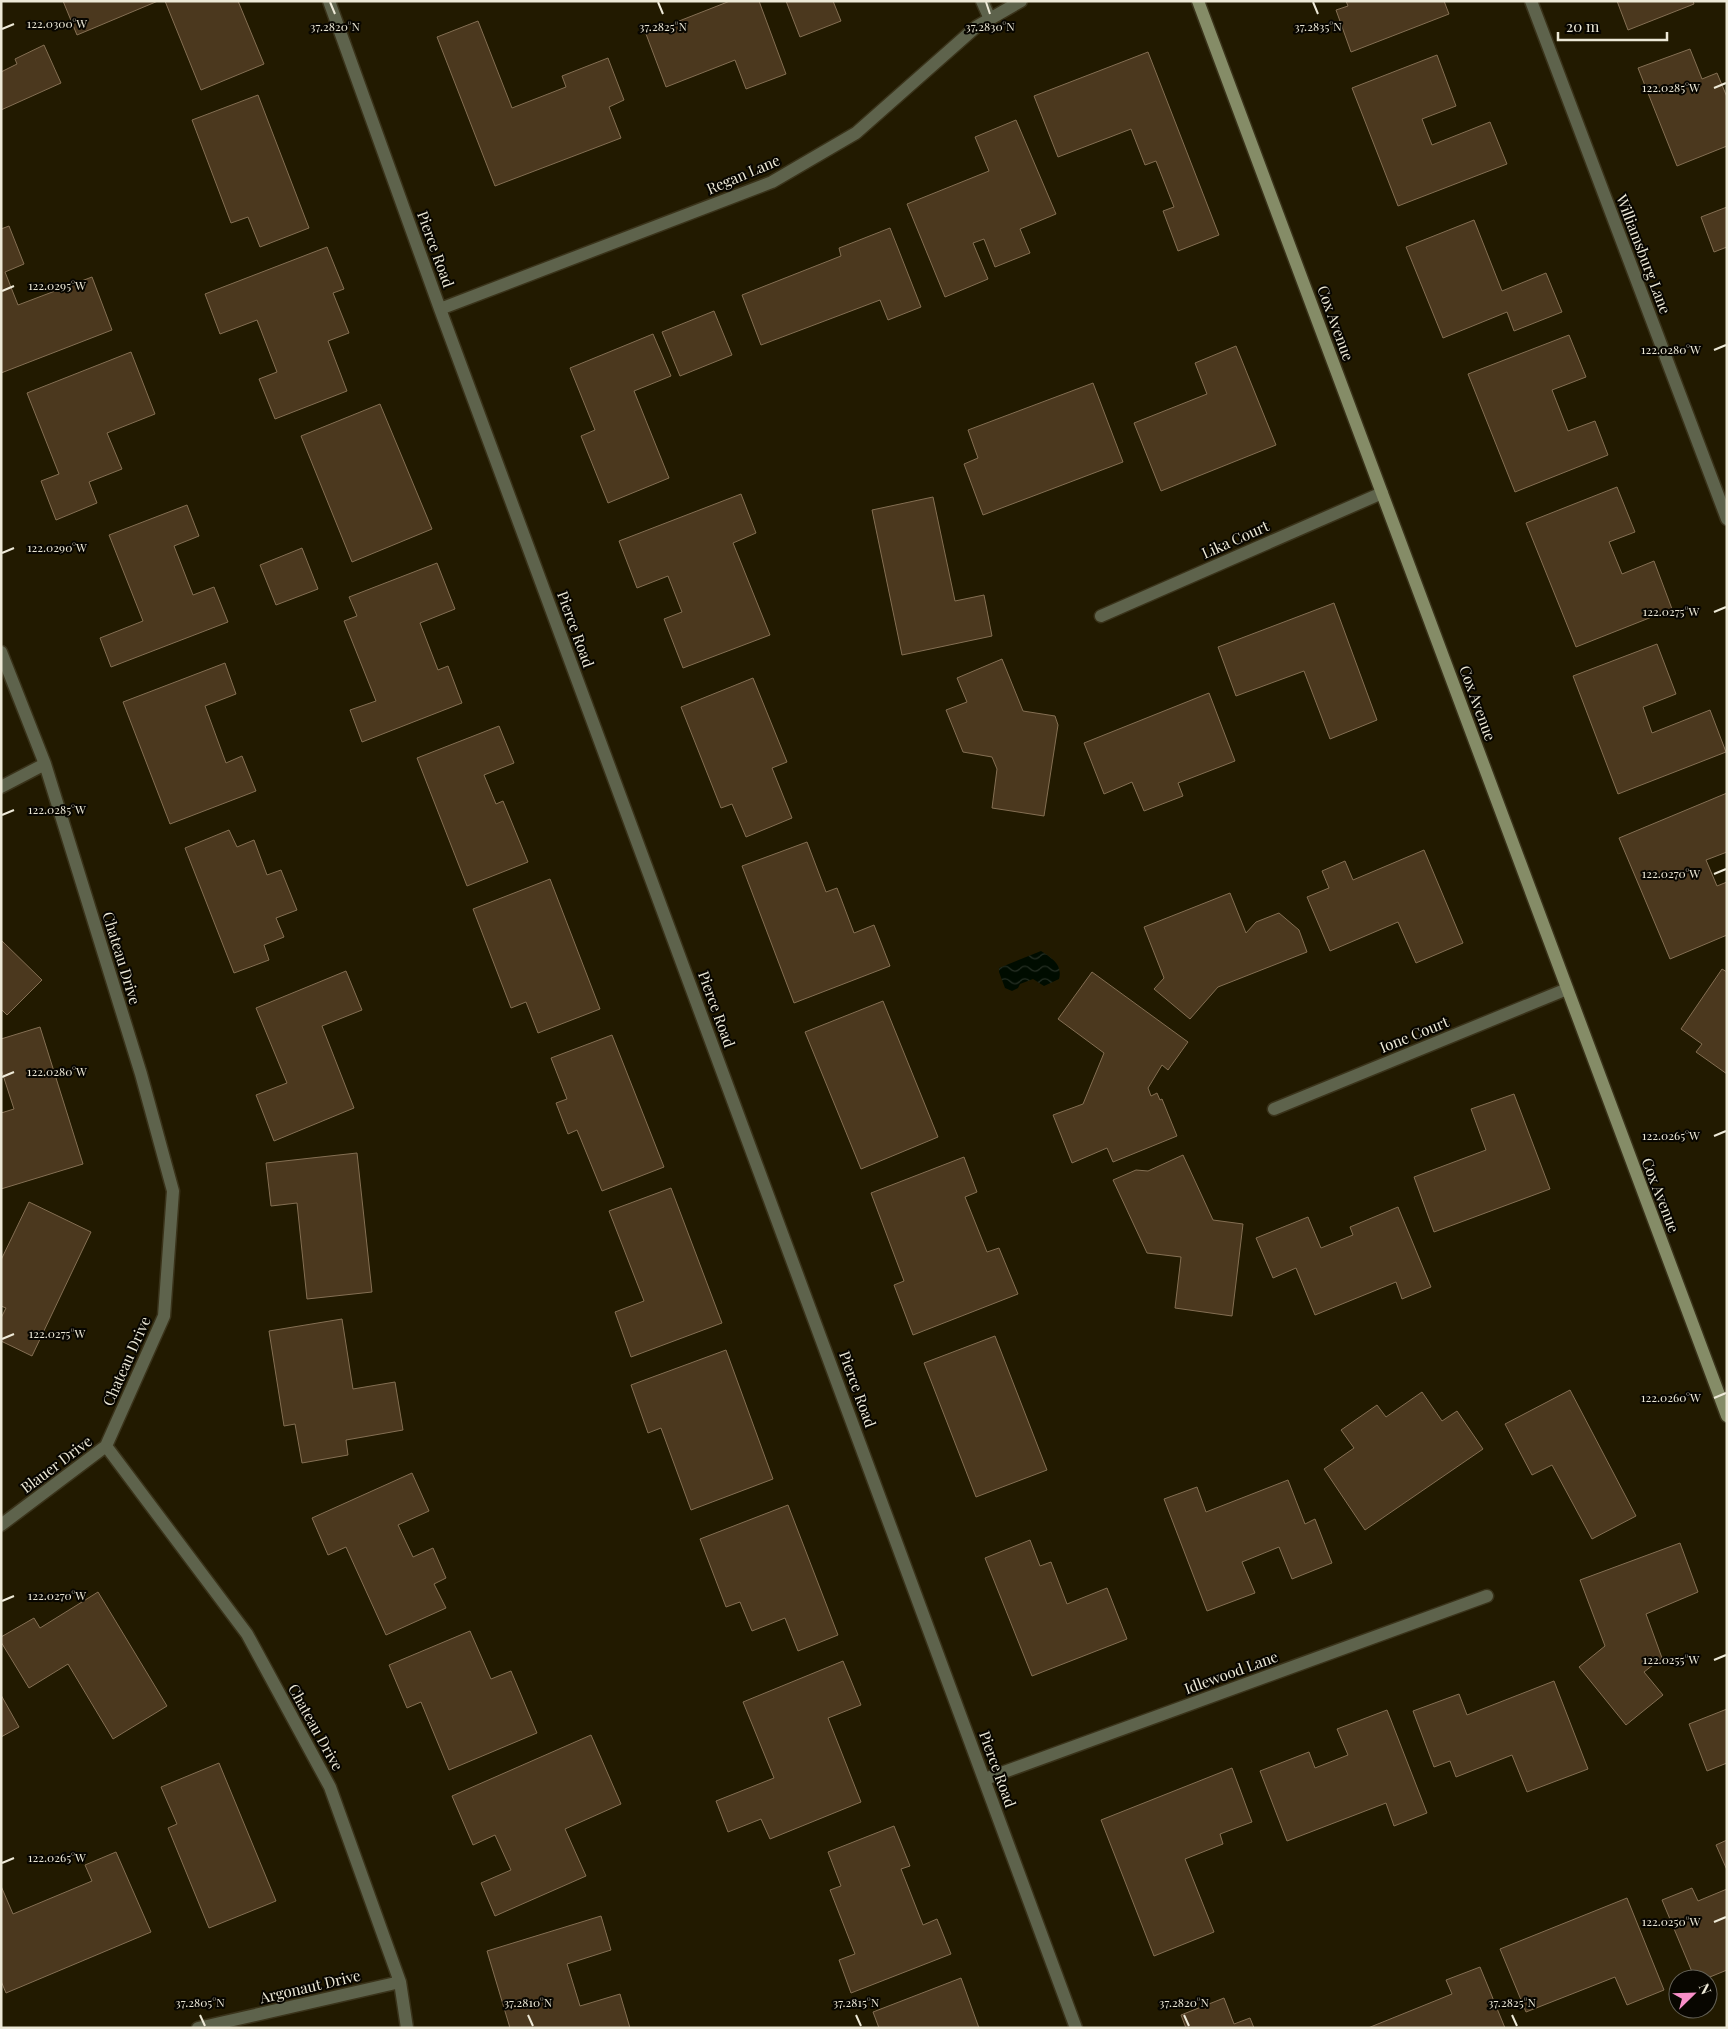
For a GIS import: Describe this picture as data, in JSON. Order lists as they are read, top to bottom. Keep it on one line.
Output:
{"streets":{"main road":["Cox Avenue"],"street":["Regan Lane","Pierce Road","Williamsburg Lane","Lika Court","Chateau Drive","Ione Court","Blauer Drive","Idlewood Lane","Argonaut Drive"]},"crossings":[["Regan Lane","Pierce Road"],["Pierce Road","Idlewood Lane"],["Cox Avenue","Lika Court"],["Cox Avenue","Ione Court"],["Chateau Drive","Blauer Drive"],["Chateau Drive","Argonaut Drive"]],"scale_bar":"20 m","north":"top right","coordinates":["122.0300°W","37.2820°N","37.2825°N","37.2830°N","37.2835°N","122.0285°W","122.0295°W","122.0280°W","122.0290°W","122.0275°W","122.0270°W","122.0265°W","122.0260°W","122.0255°W","122.0250°W","37.2805°N","37.2810°N","37.2815°N"]}
